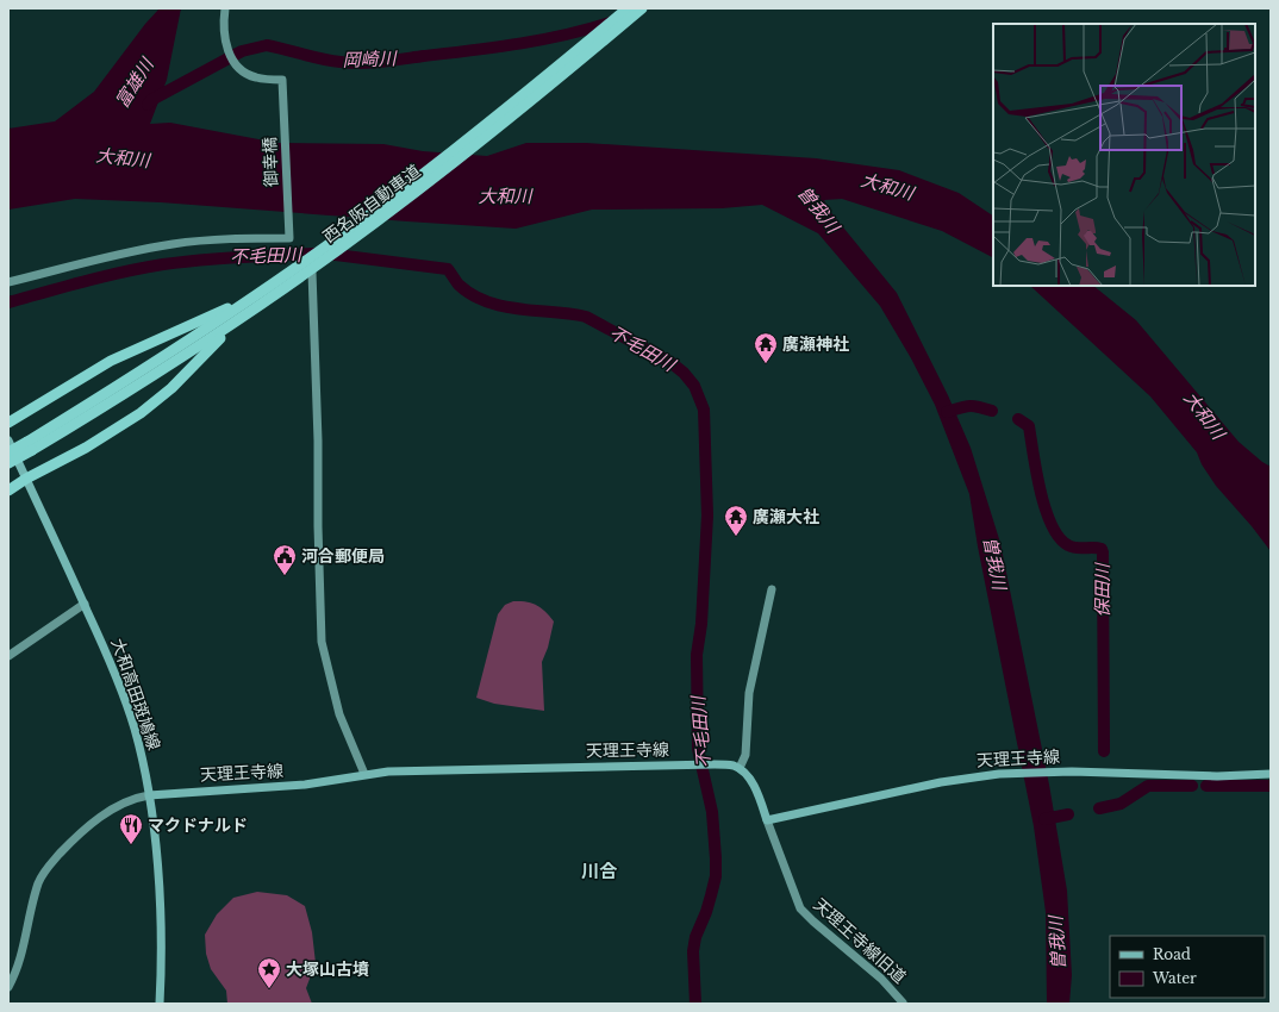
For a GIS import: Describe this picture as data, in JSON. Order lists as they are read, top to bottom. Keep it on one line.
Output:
{"streets":{"highway":["西名阪自動車道"],"main road":["大和高田斑鳩線","天理王寺線"],"street":["御幸橋","天理王寺線旧道"]},"crossings":[["大和高田斑鳩線","天理王寺線"],["天理王寺線","天理王寺線旧道"]],"districts":["川合"],"water":["岡崎川","富雄川","大和川","曽我川","不毛田川","保田川"],"places":{"temple":["廣瀬神社","廣瀬大社"],"public building":["河合郵便局"],"restaurant":["マクドナルド"],"place":["大塚山古墳"]},"legend":["Road","Water"]}
